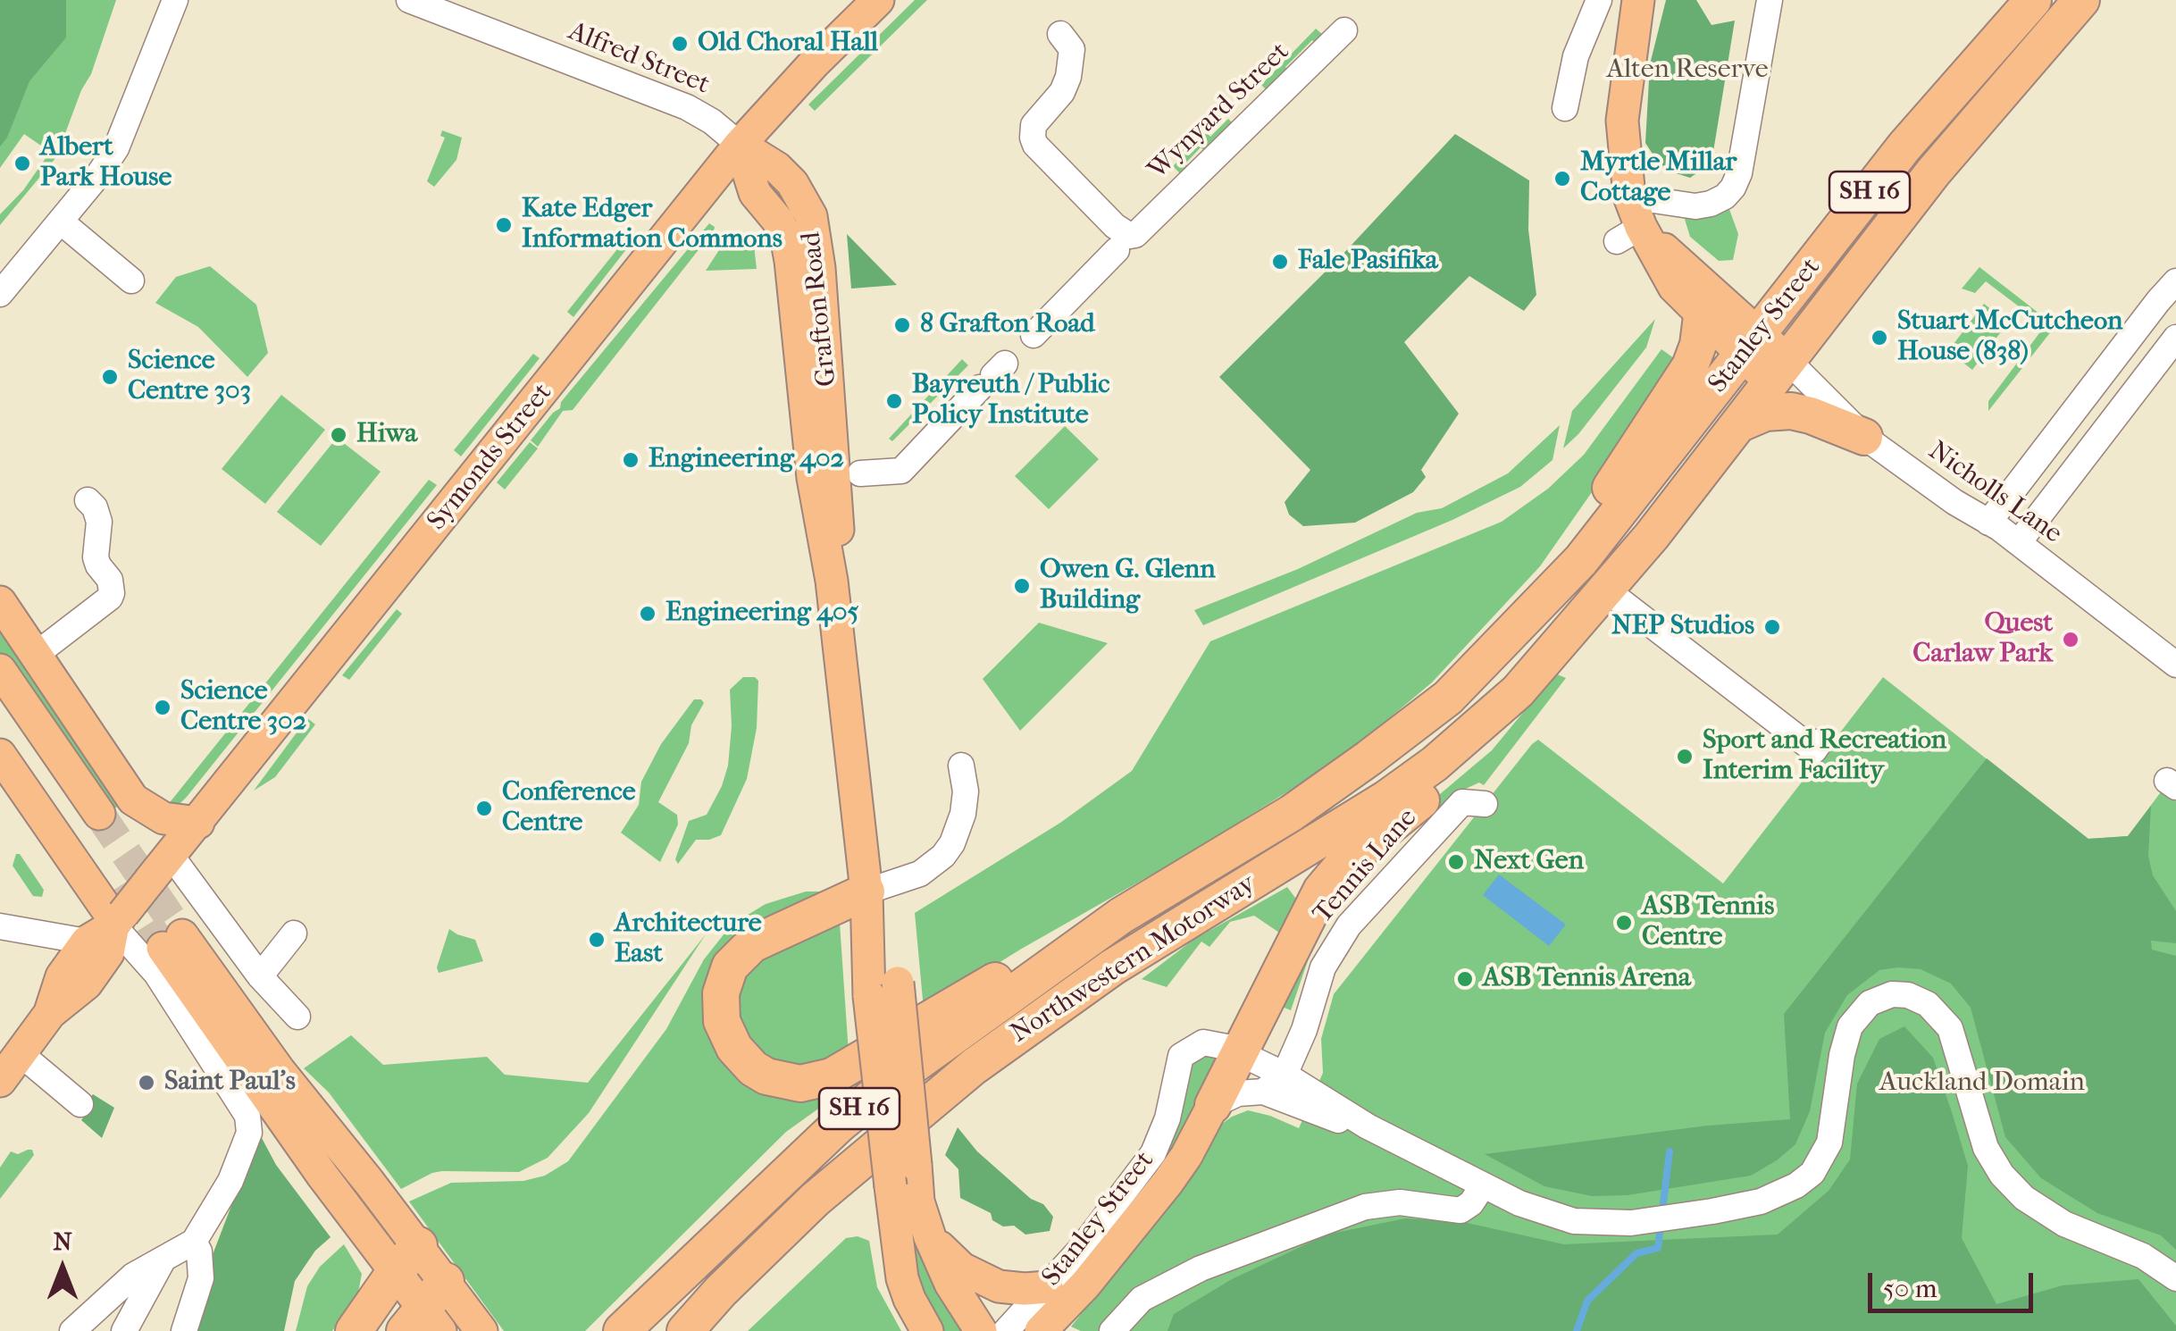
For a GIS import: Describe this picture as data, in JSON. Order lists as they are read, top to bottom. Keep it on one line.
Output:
{"streets":{"highway":["SH 16","Stanley Street","Northwestern Motorway"],"main road":["Grafton Road","Symonds Street"],"street":["Alfred Street","Wynyard Street","Nicholls Lane","Tennis Lane"]},"crossings":[["Alfred Street","Grafton Road"],["Alfred Street","Symonds Street"],["Grafton Road","Symonds Street"],["Stanley Street","Nicholls Lane"],["Stanley Street","Tennis Lane"],["Stanley Street","Northwestern Motorway"]],"parks":["Alten Reserve","Auckland Domain"],"places":["Old Choral Hall","Albert Park House","Myrtle Millar Cottage","Kate Edger Information Commons","Fale Pasifika","8 Grafton Road","Stuart McCutcheon House (838)","Science Centre 303","Bayreuth / Public Policy Institute","Hiwa","Engineering 402","Owen G. Glenn Building","Engineering 405","NEP Studios","Quest Carlaw Park","Science Centre 302","Sport and Recreation Interim Facility","Conference Centre","Next Gen","ASB Tennis Centre","Architecture East","ASB Tennis Arena","Saint Paul's"],"scale_bar":"50 m","north":"top"}
